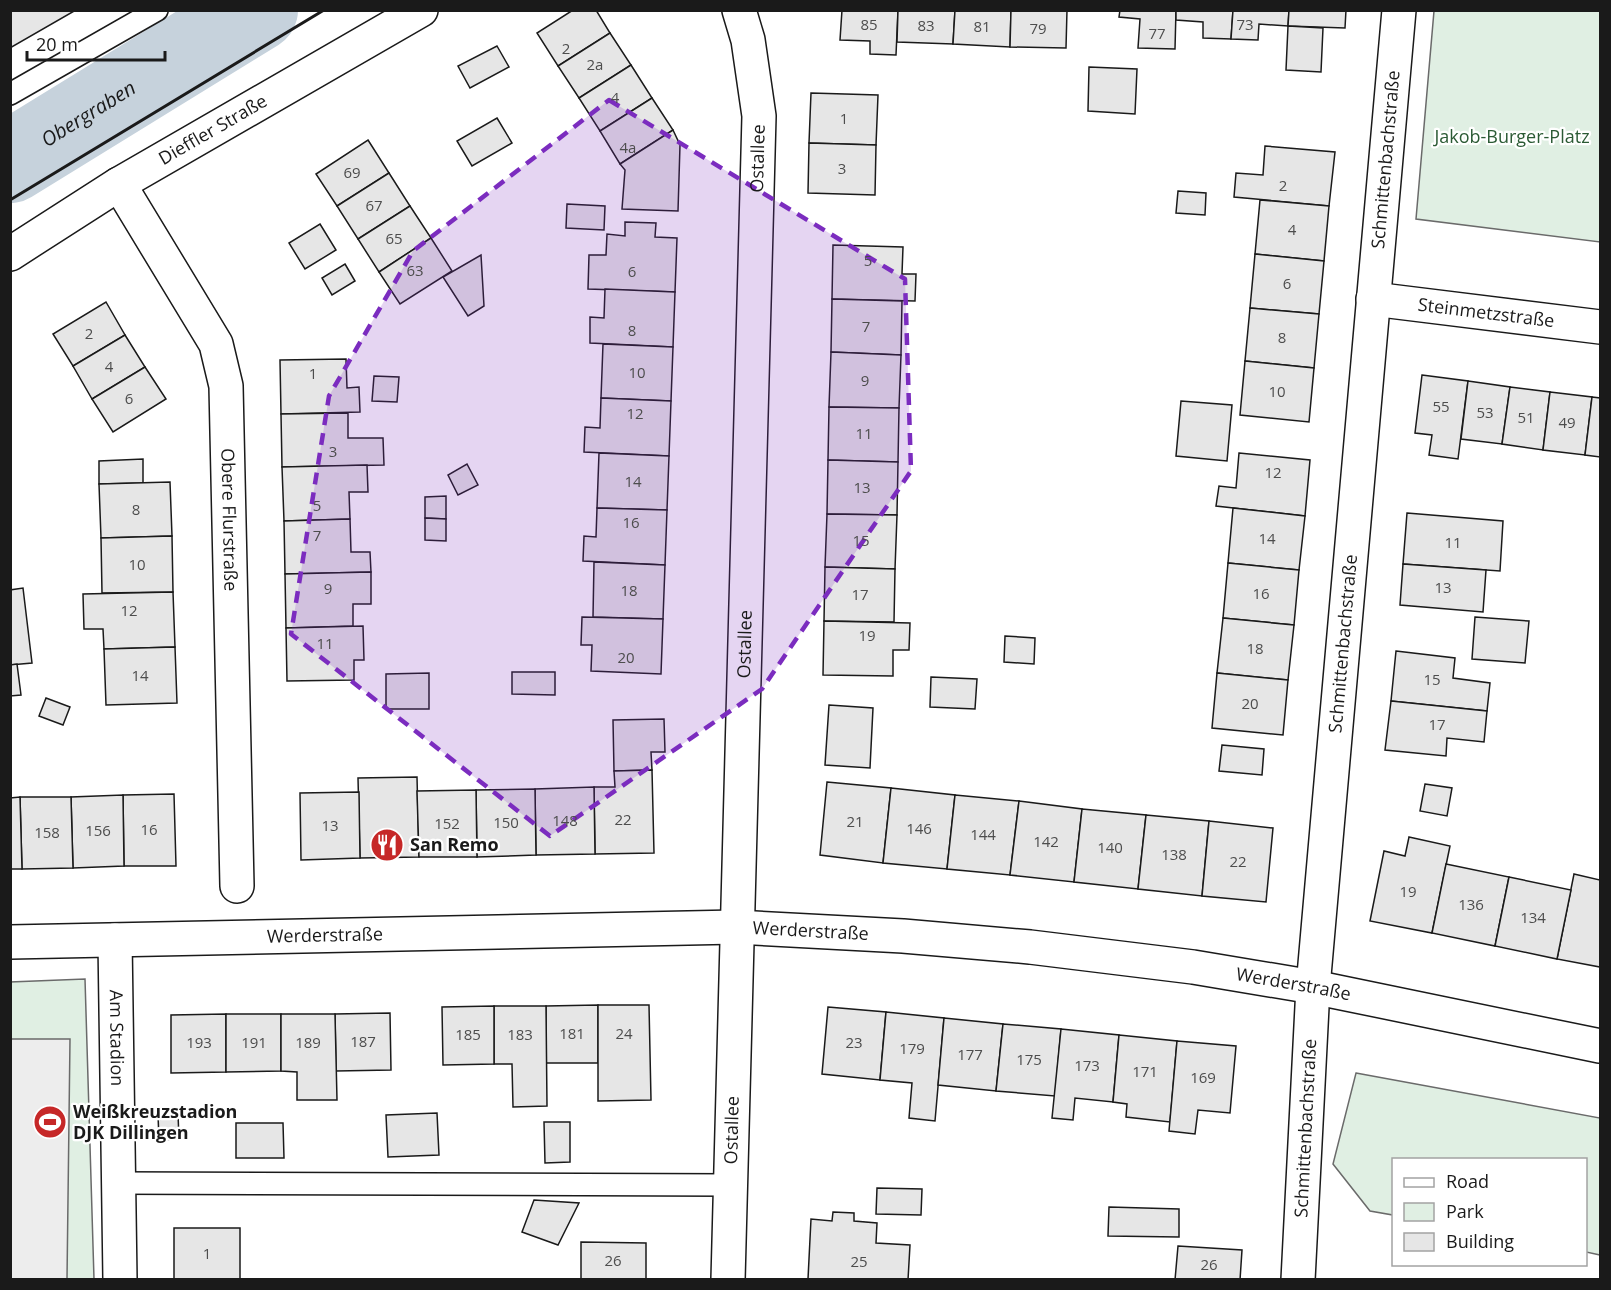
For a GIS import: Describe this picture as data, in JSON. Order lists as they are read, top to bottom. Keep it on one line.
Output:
{"streets":{"street":["Dieffler Straße","Ostallee","Schmittenbachstraße","Steinmetzstraße","Obere Flurstraße","Werderstraße","Am Stadion"]},"crossings":[["Dieffler Straße","Obere Flurstraße"],["Ostallee","Werderstraße"],["Schmittenbachstraße","Steinmetzstraße"],["Schmittenbachstraße","Werderstraße"],["Werderstraße","Am Stadion"]],"water":["Obergraben"],"parks":["Jakob-Burger-Platz"],"places":{"restaurant":["San Remo"],"sports":["Weißkreuzstadion DJK Dillingen"]},"house_numbers":["85","73","83","81","79","77","2","2a","4","1","4a","3","69","2","67","4","65","5","63","6","6","7","8","2","8","4","10","1","9","10","6","55","53","12","51","49","11","3","12","14","13","5","8","16","7","14","15","11","10","13","9","18","16","17","12","19","11","18","20","14","15","20","17","22","148","21","150","152","13","146","16","156","158","144","142","140","138","22","19","136","134","181","24","185","183","187","193","191","189","23","179","177","175","173","171","169","1","26","25","26"],"legend":["Road","Park","Building"],"scale_bar":"20 m"}
